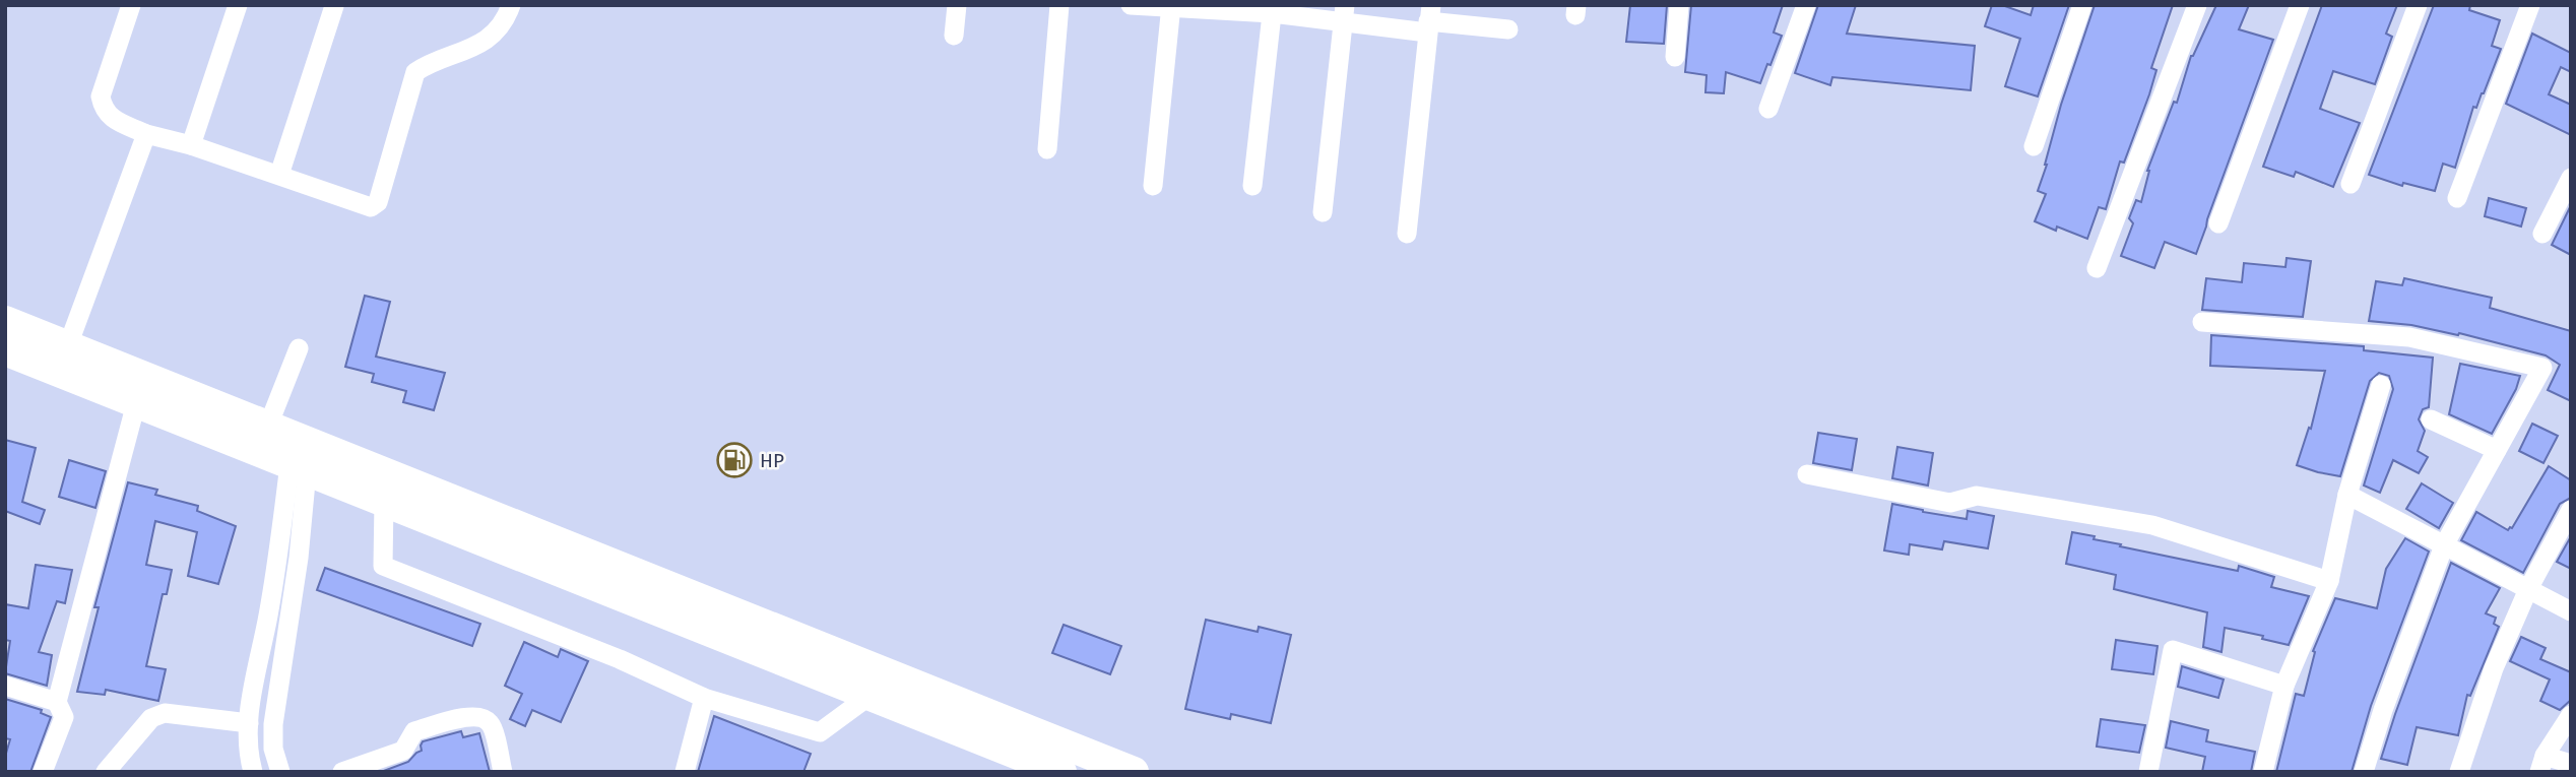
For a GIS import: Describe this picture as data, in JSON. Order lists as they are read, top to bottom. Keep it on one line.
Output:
{"places":{"fuel station":["HP"]}}
